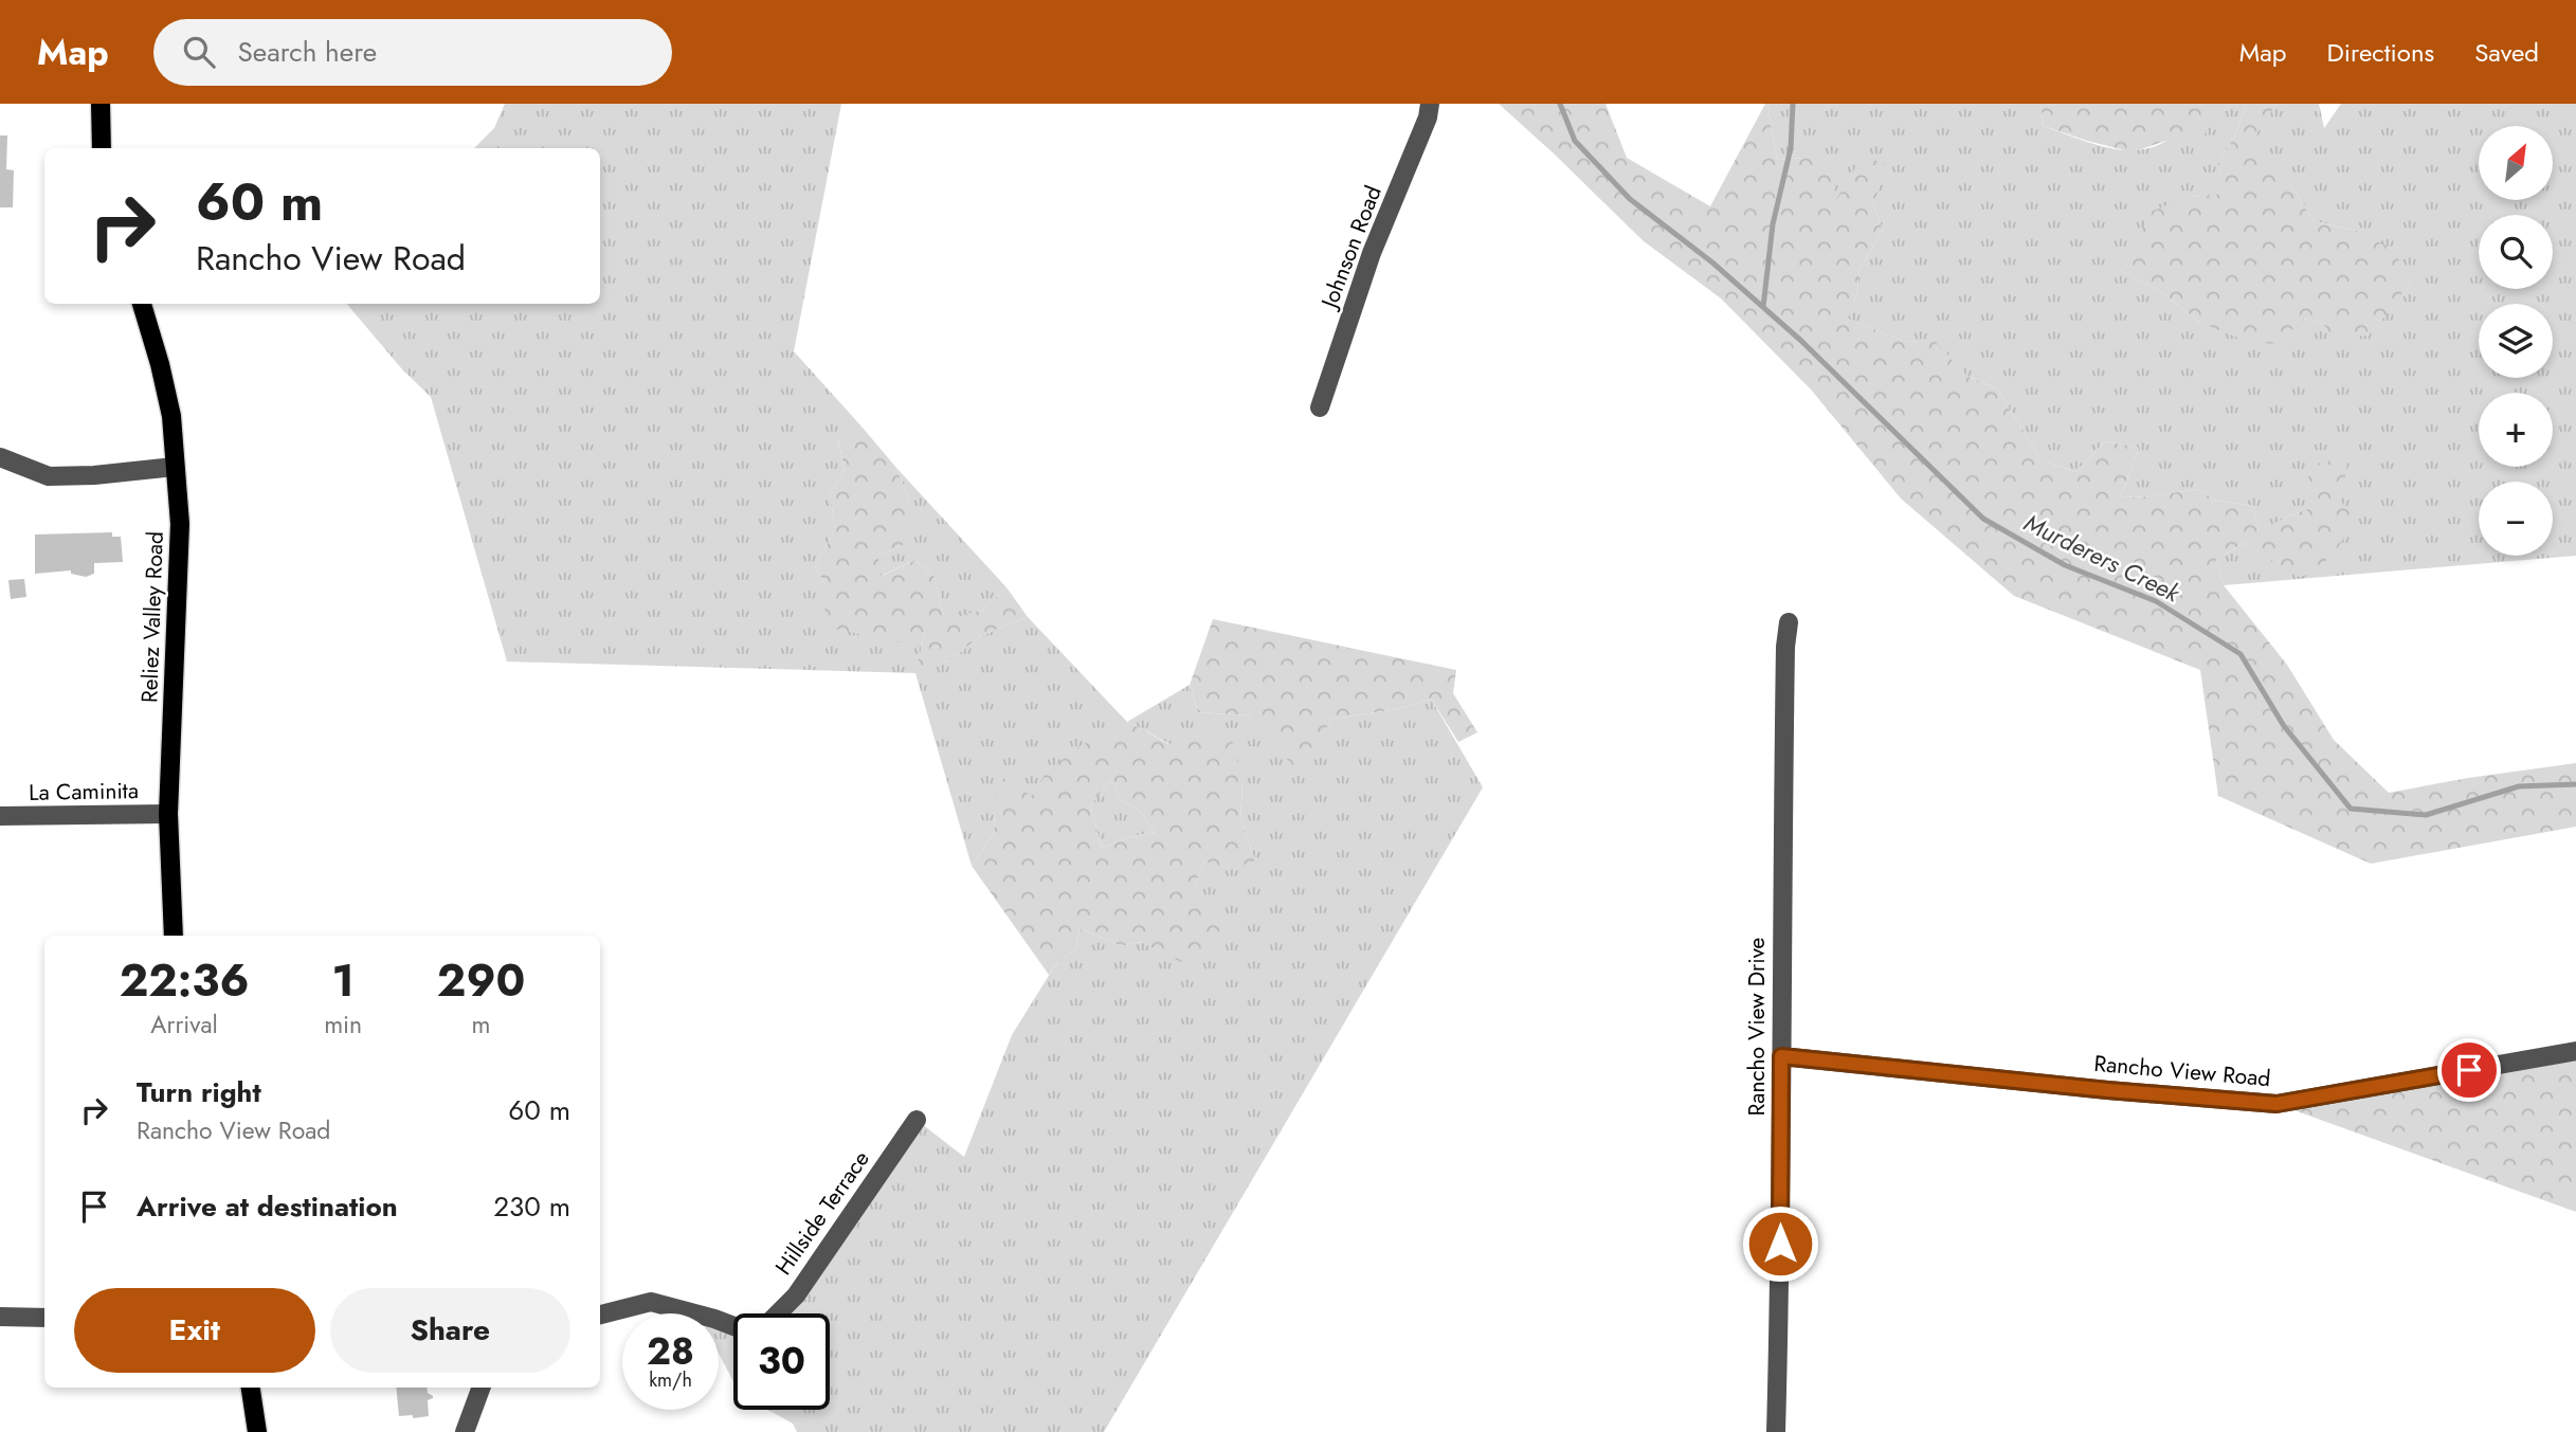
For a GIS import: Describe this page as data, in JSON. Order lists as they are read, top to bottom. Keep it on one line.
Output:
{"streets":{"main road":["Reliez Valley Road"],"street":["Johnson Road","La Caminita","Rancho View Drive","Rancho View Road","Hillside Terrace"]},"crossings":[["Reliez Valley Road","La Caminita"],["Rancho View Drive","Rancho View Road"]],"water":["Murderers Creek"],"north":"top right","page":{"header":"Map","search":"Search here","nav":["Map","Directions","Saved"],"map_buttons":["+","−"],"turn":["60 m","Rancho View Road"],"eta":["22:36","Arrival","1","min","290","m"],"list":[{"name":"Turn right","note":"Rancho View Road","value":"60 m"},{"name":"Arrive at destination","value":"230 m"}],"buttons":["Exit","Share"],"speed":"28 km/h","limit":"30"}}
